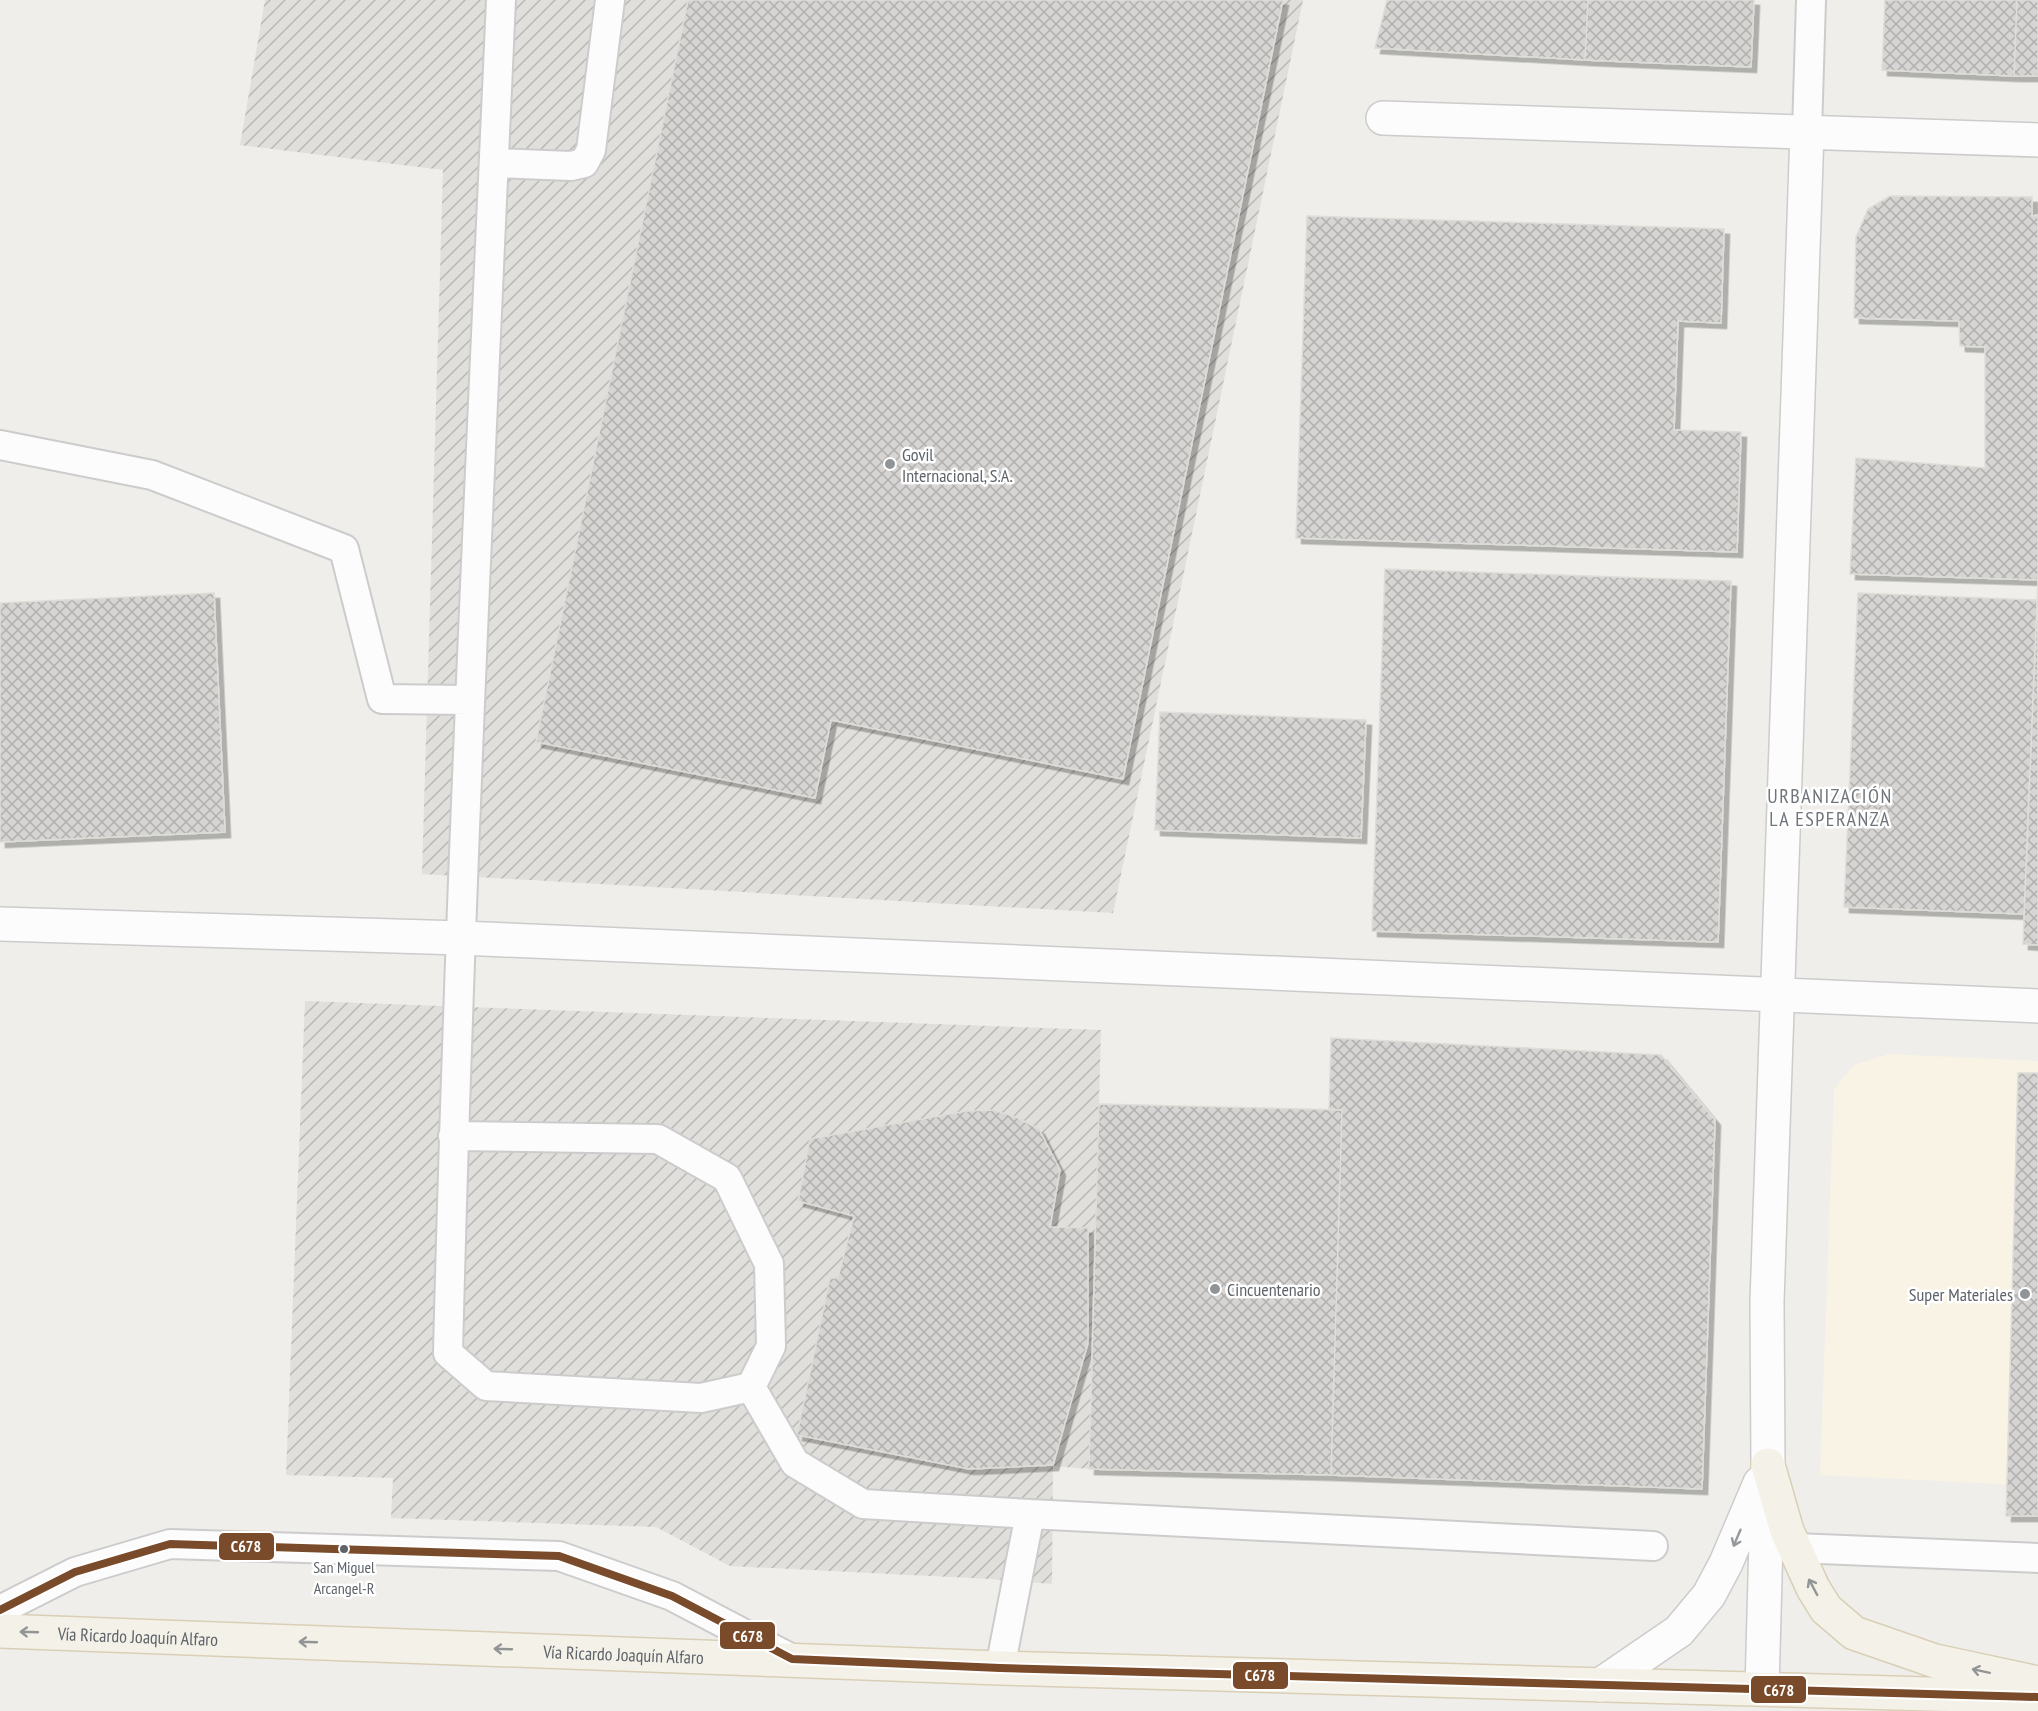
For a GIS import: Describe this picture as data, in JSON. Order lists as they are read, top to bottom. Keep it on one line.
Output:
{"streets":{"main road":["Vía Ricardo Joaquín Alfaro"]},"one_way":["Vía Ricardo Joaquín Alfaro"],"districts":["URBANIZACIÓN LA ESPERANZA"],"places":["Govil Internacional, S.A.","Cincuentenario","Super Materiales","San Miguel Arcangel-R"],"lines":["transit line C678"]}
